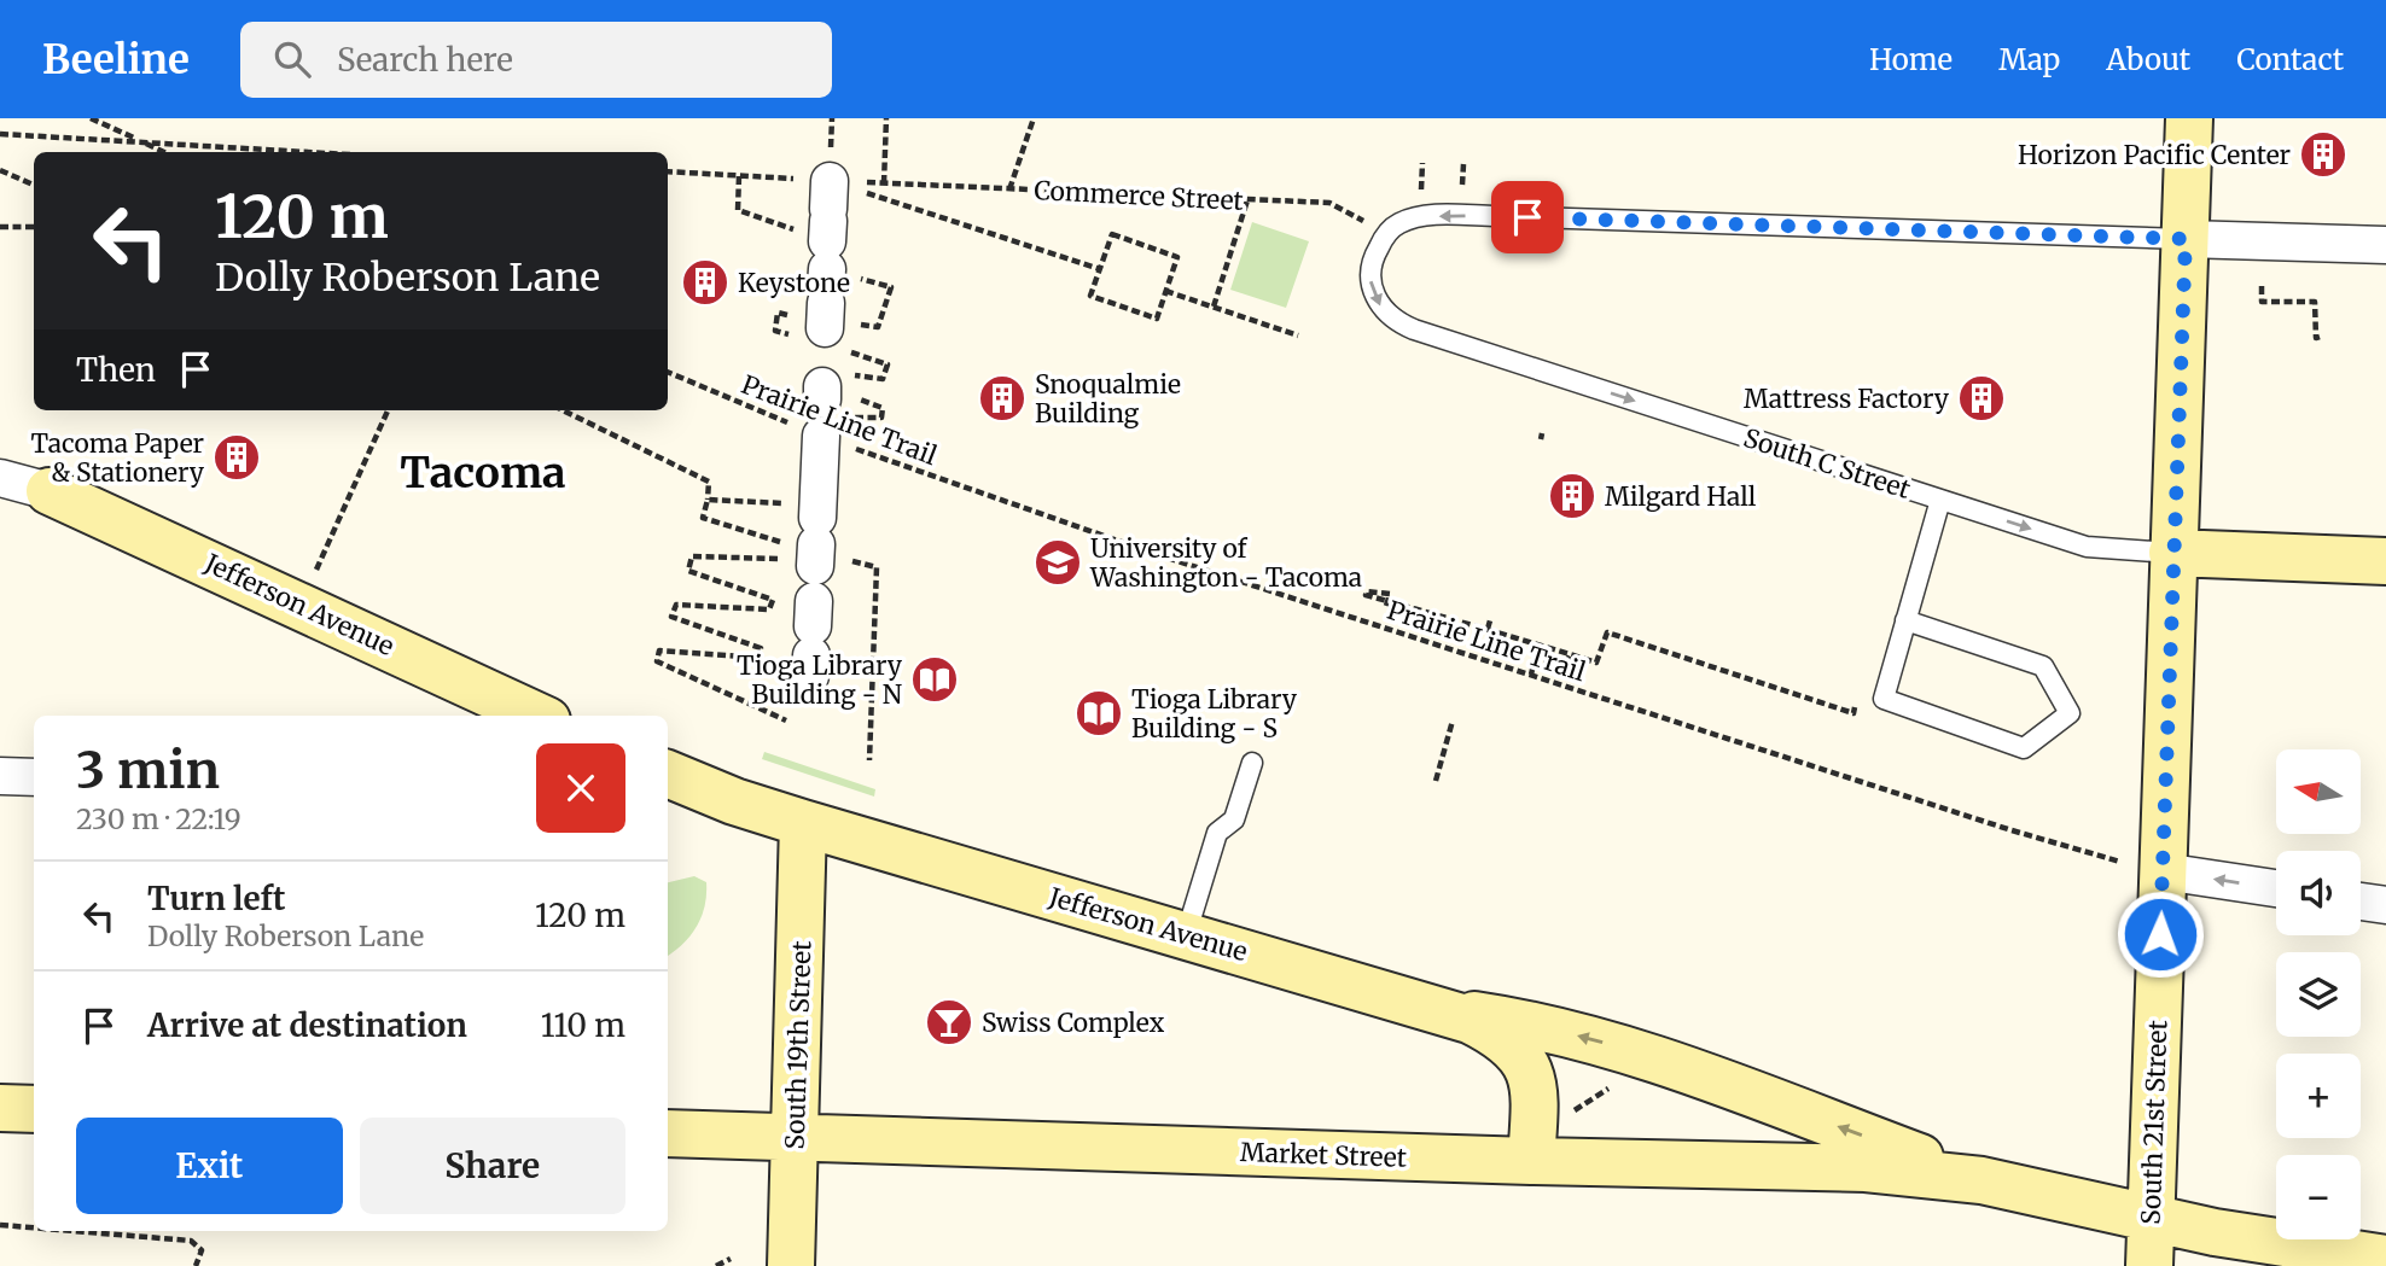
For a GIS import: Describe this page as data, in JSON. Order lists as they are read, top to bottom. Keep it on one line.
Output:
{"streets":{"main road":["South C Street","Jefferson Avenue","South 19th Street","South 21st Street","Market Street"],"path":["Commerce Street","Prairie Line Trail"]},"crossings":[["Commerce Street","South C Street"],["Prairie Line Trail","South 21st Street"],["South C Street","South 21st Street"],["Jefferson Avenue","South 19th Street"],["Jefferson Avenue","Market Street"],["South 19th Street","Market Street"]],"one_way":["South C Street"],"districts":["Tacoma"],"places":{"building":["Horizon Pacific Center","Keystone","Snoqualmie Building","Mattress Factory","Tacoma Paper & Stationery","Milgard Hall"],"school or university":["University of Washington - Tacoma"],"library":["Tioga Library Building - N","Tioga Library Building - S"],"bar":["Swiss Complex"]},"north":"left","page":{"header":"Beeline","search":"Search here","nav":["Home","Map","About","Contact"],"turn":["120 m","Dolly Roberson Lane"],"then":"Then","heading":["3 min","230 m · 22:19"],"map_buttons":["+","−"],"list":[{"name":"Turn left","note":"Dolly Roberson Lane","value":"120 m"},{"name":"Arrive at destination","value":"110 m"}],"buttons":["Exit","Share"]}}
